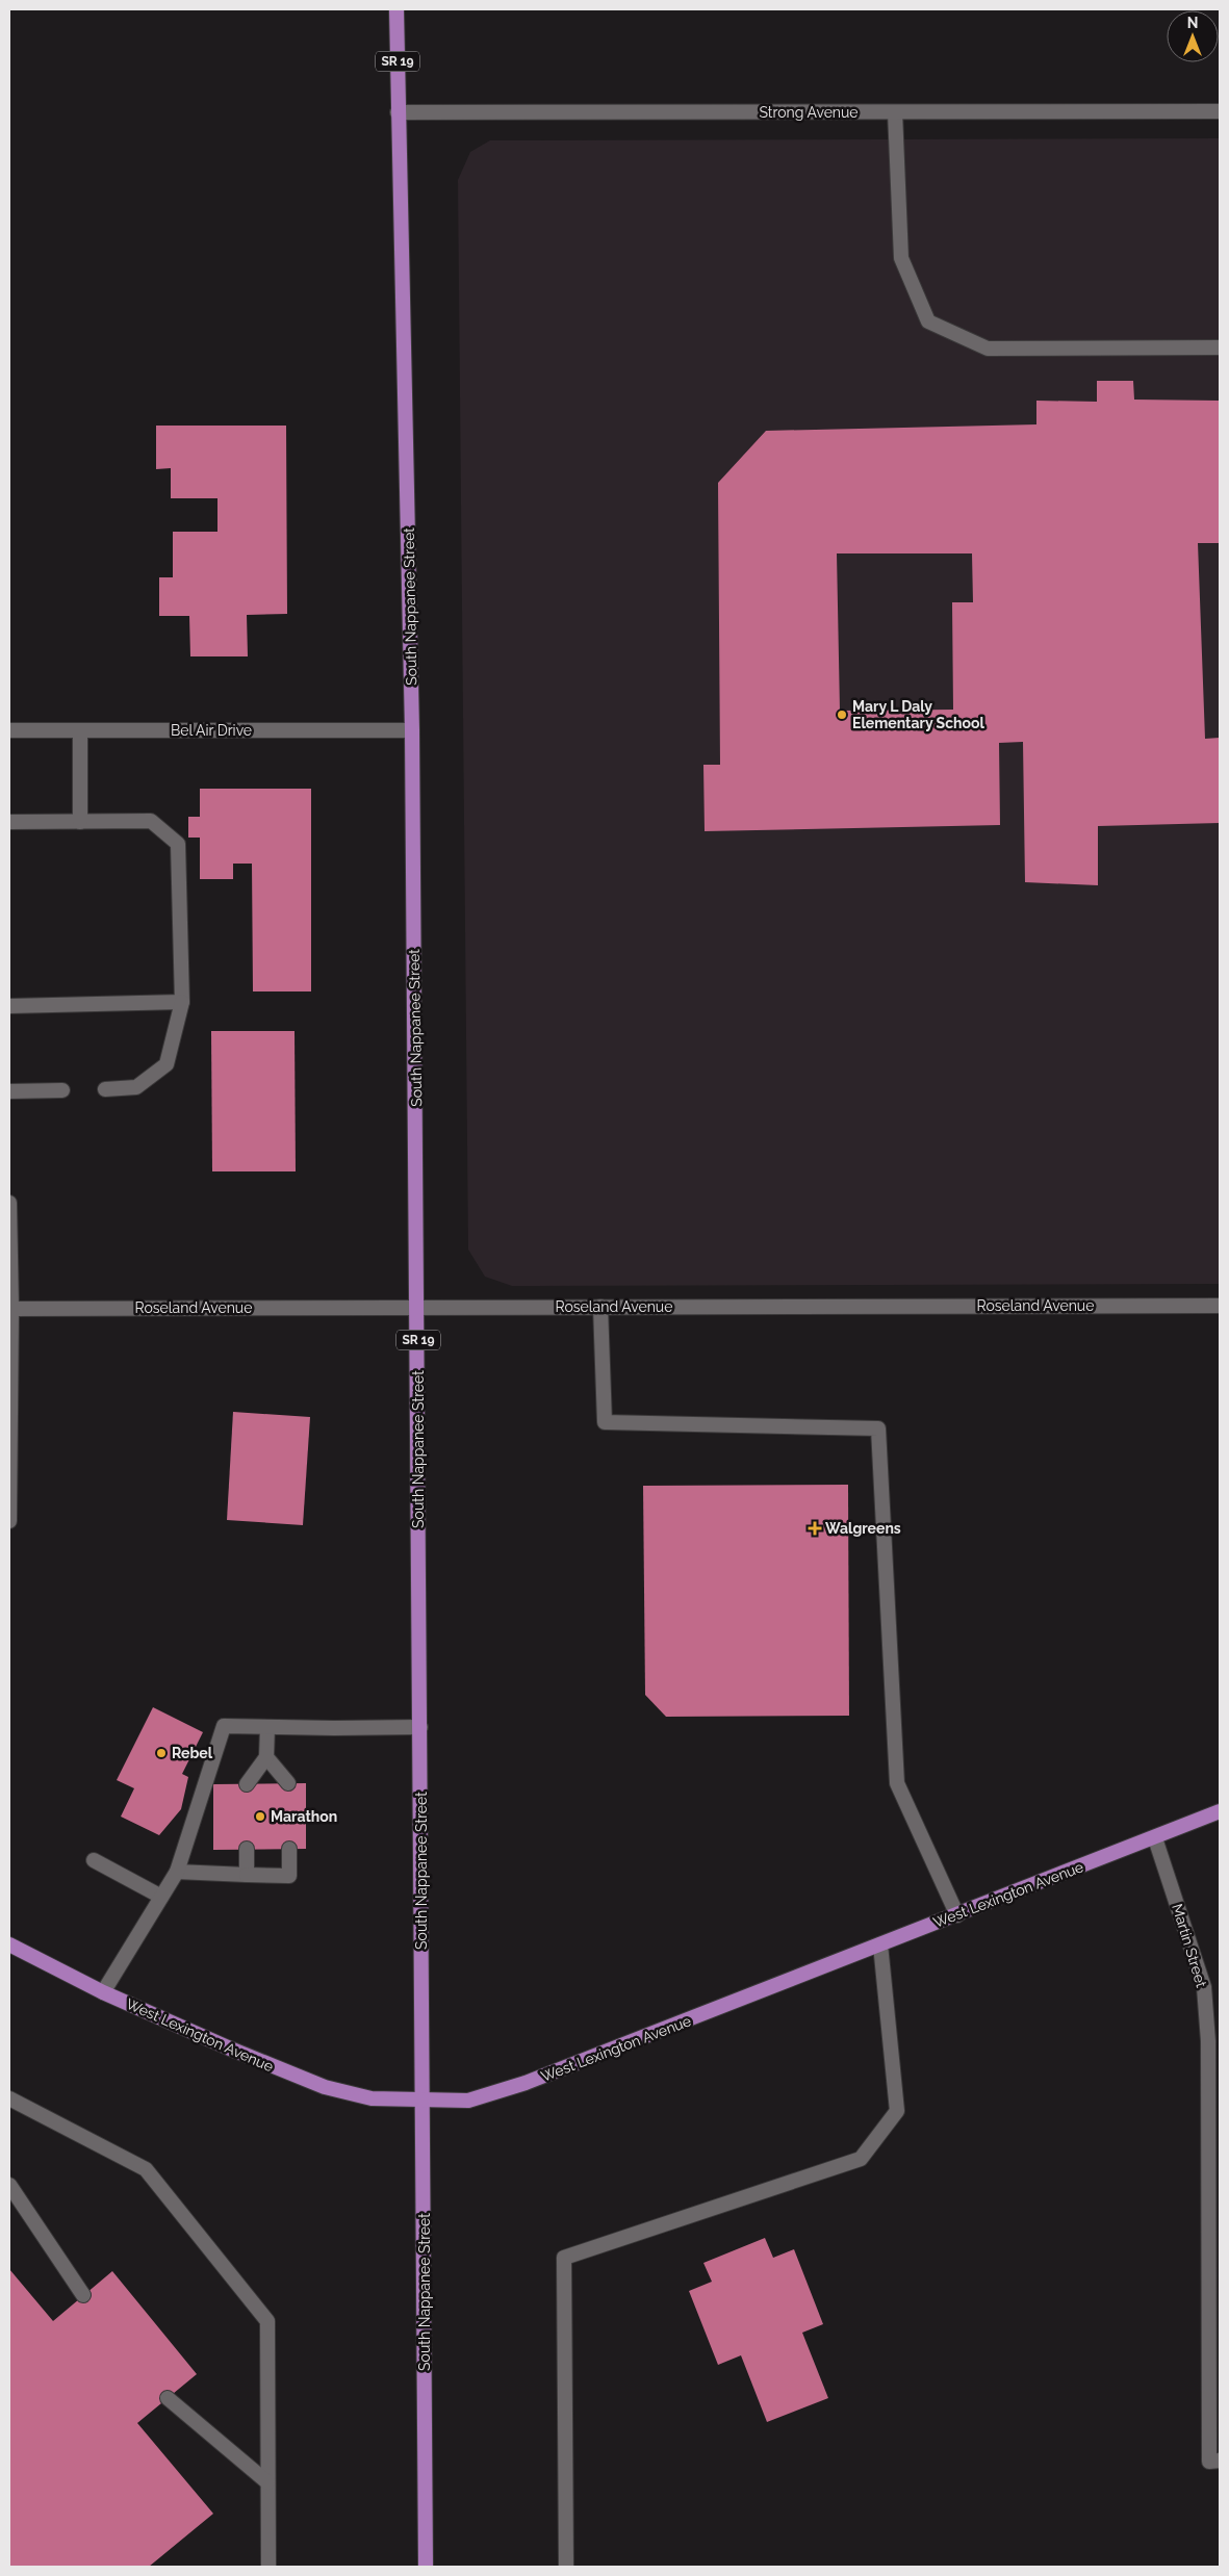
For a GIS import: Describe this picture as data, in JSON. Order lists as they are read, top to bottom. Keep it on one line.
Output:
{"streets":{"main road":["SR 19","South Nappanee Street","West Lexington Avenue"],"street":["Strong Avenue","Bel Air Drive","Roseland Avenue","Martin Street"]},"crossings":[["SR 19","Strong Avenue"],["SR 19","South Nappanee Street"],["Strong Avenue","South Nappanee Street"],["South Nappanee Street","Bel Air Drive"],["South Nappanee Street","Roseland Avenue"],["South Nappanee Street","West Lexington Avenue"],["West Lexington Avenue","Martin Street"]],"places":{"other":["Mary L Daly Elementary School","Rebel","Marathon"],"health":["Walgreens"]},"north":"top"}
